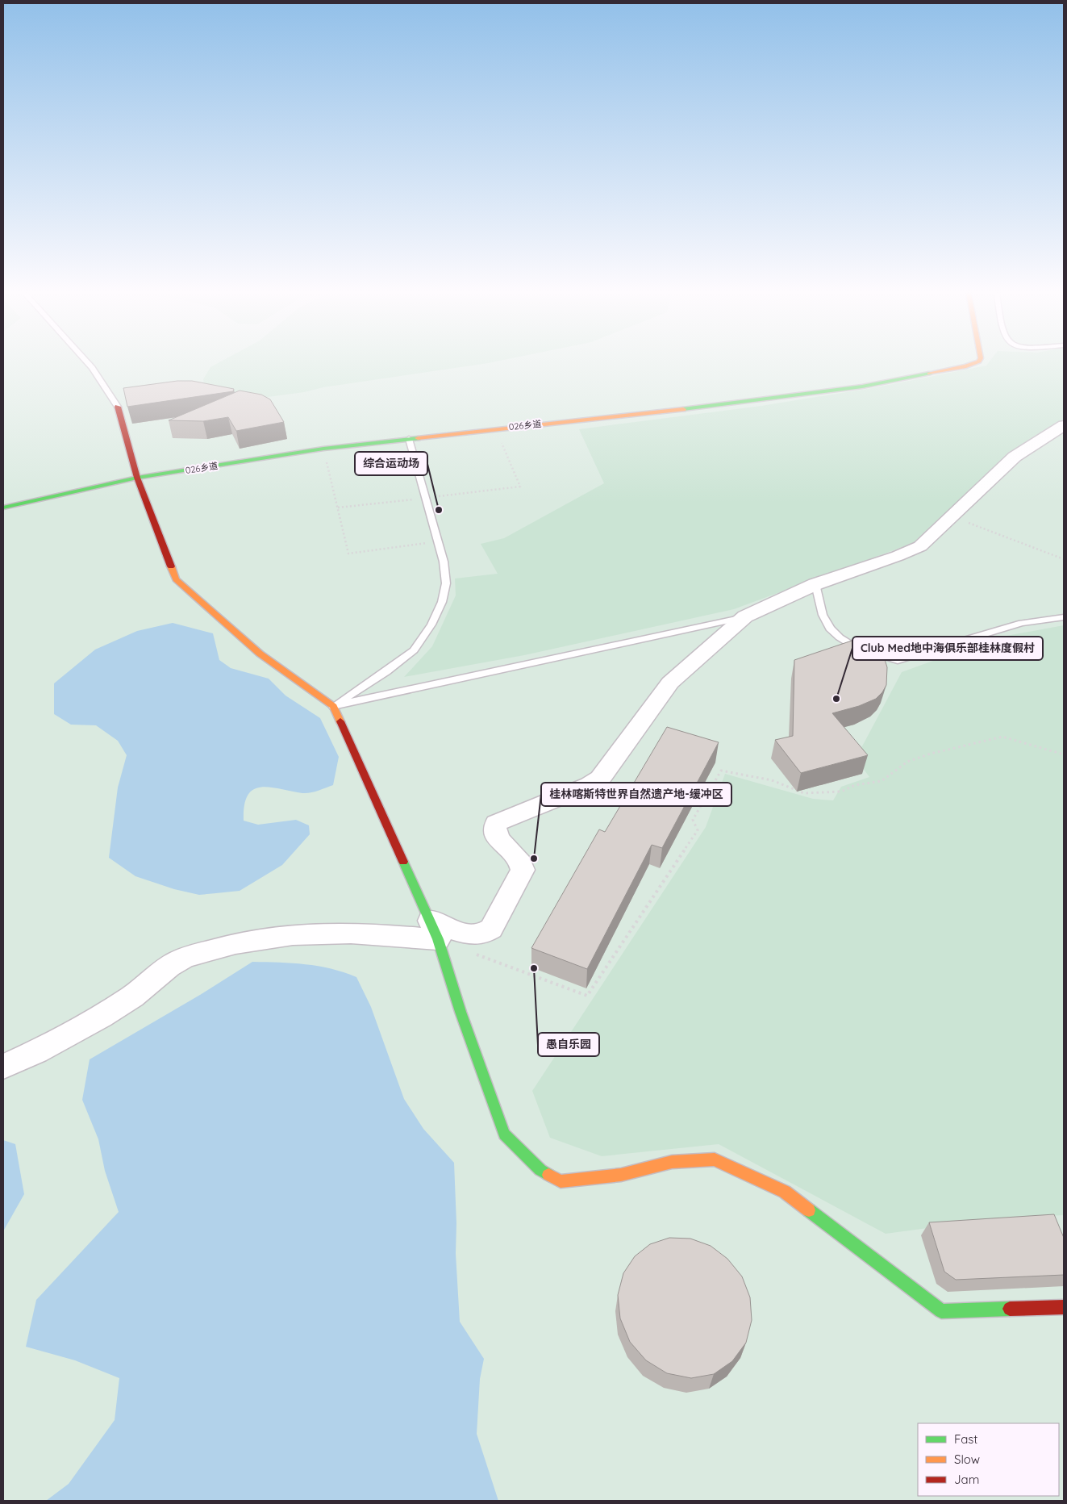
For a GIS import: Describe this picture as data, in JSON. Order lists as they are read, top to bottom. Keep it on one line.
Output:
{"streets":{"street":["026乡道"]},"places":["综合运动场","Club Med地中海俱乐部桂林度假村","桂林喀斯特世界自然遗产地-缓冲区","愚自乐园"],"legend":["Fast","Slow","Jam"]}
